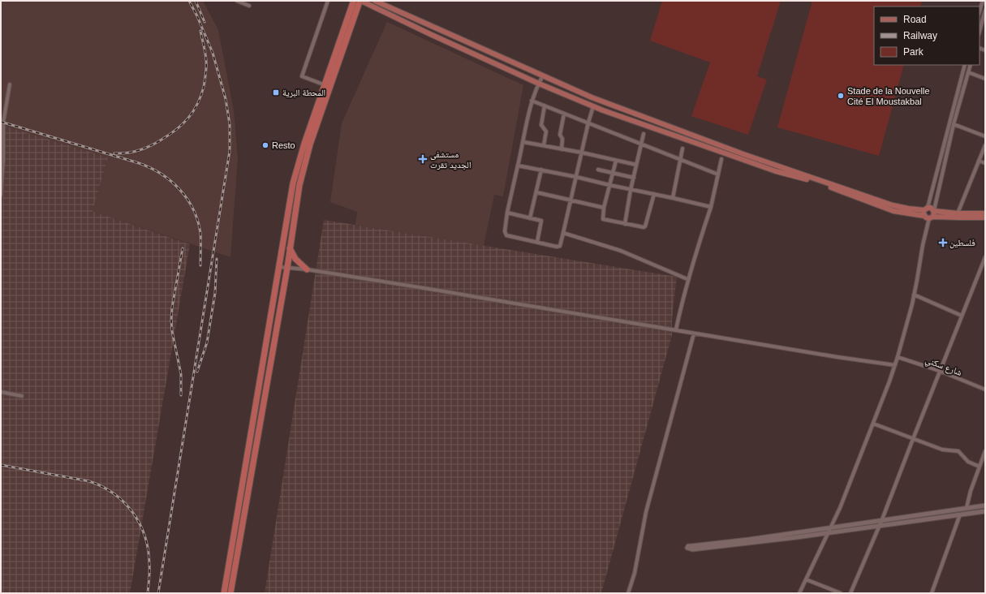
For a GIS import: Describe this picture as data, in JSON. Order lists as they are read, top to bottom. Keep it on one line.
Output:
{"streets":{"street":["شارع سكني"]},"places":{"transit":["المحطة البرية"],"other":["Stade de la Nouvelle Cité El Moustakbal","Resto"],"health":["مستشفى الجديد تقرت","فلسطين"]},"legend":["Road","Railway","Park"]}
